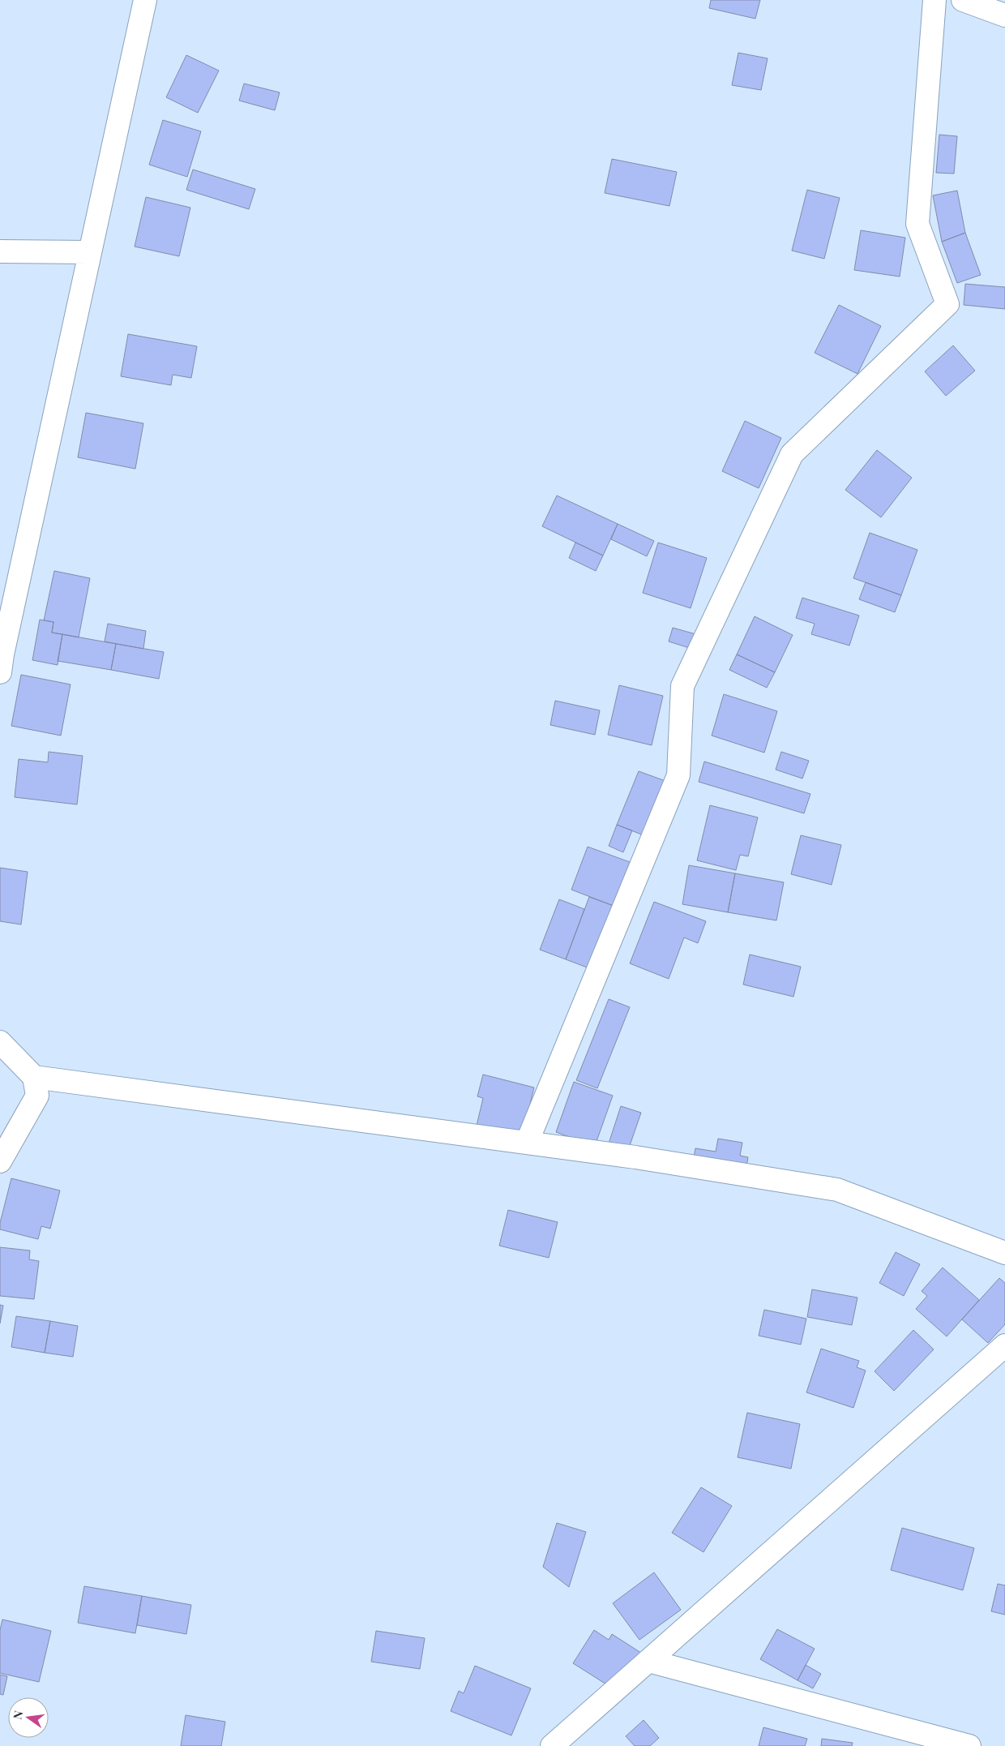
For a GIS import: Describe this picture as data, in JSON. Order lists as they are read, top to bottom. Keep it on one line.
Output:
{"north":"left"}
